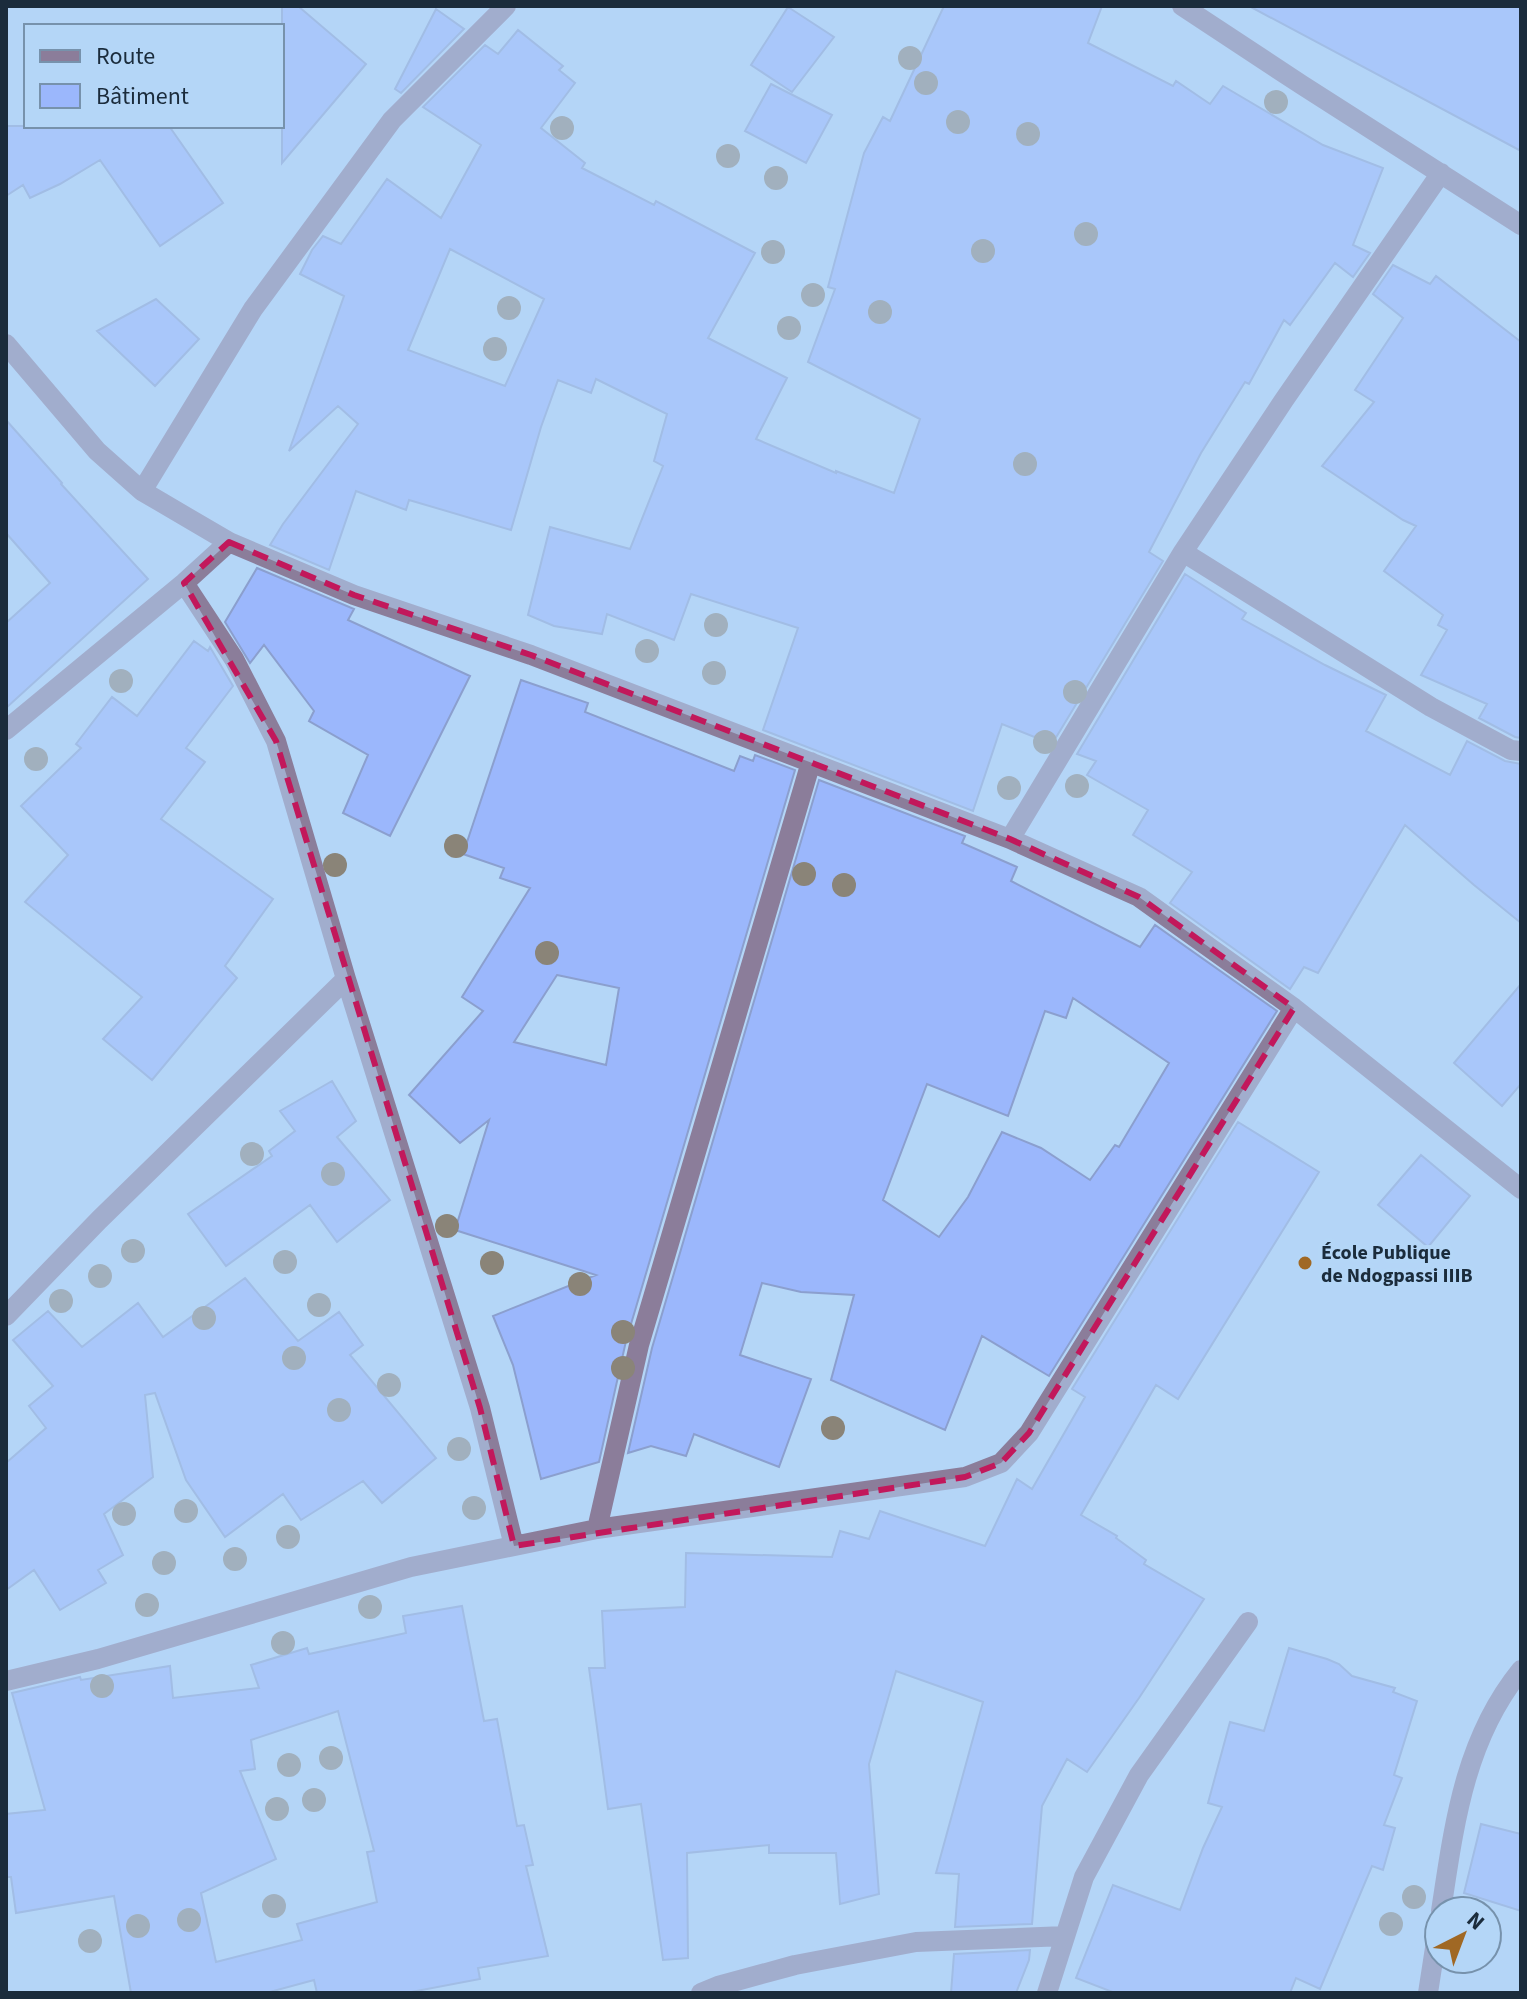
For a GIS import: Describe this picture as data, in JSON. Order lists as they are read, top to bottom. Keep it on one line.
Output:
{"places":["École Publique de Ndogpassi IIIB"],"legend":["Route","Bâtiment"],"north":"top right"}
